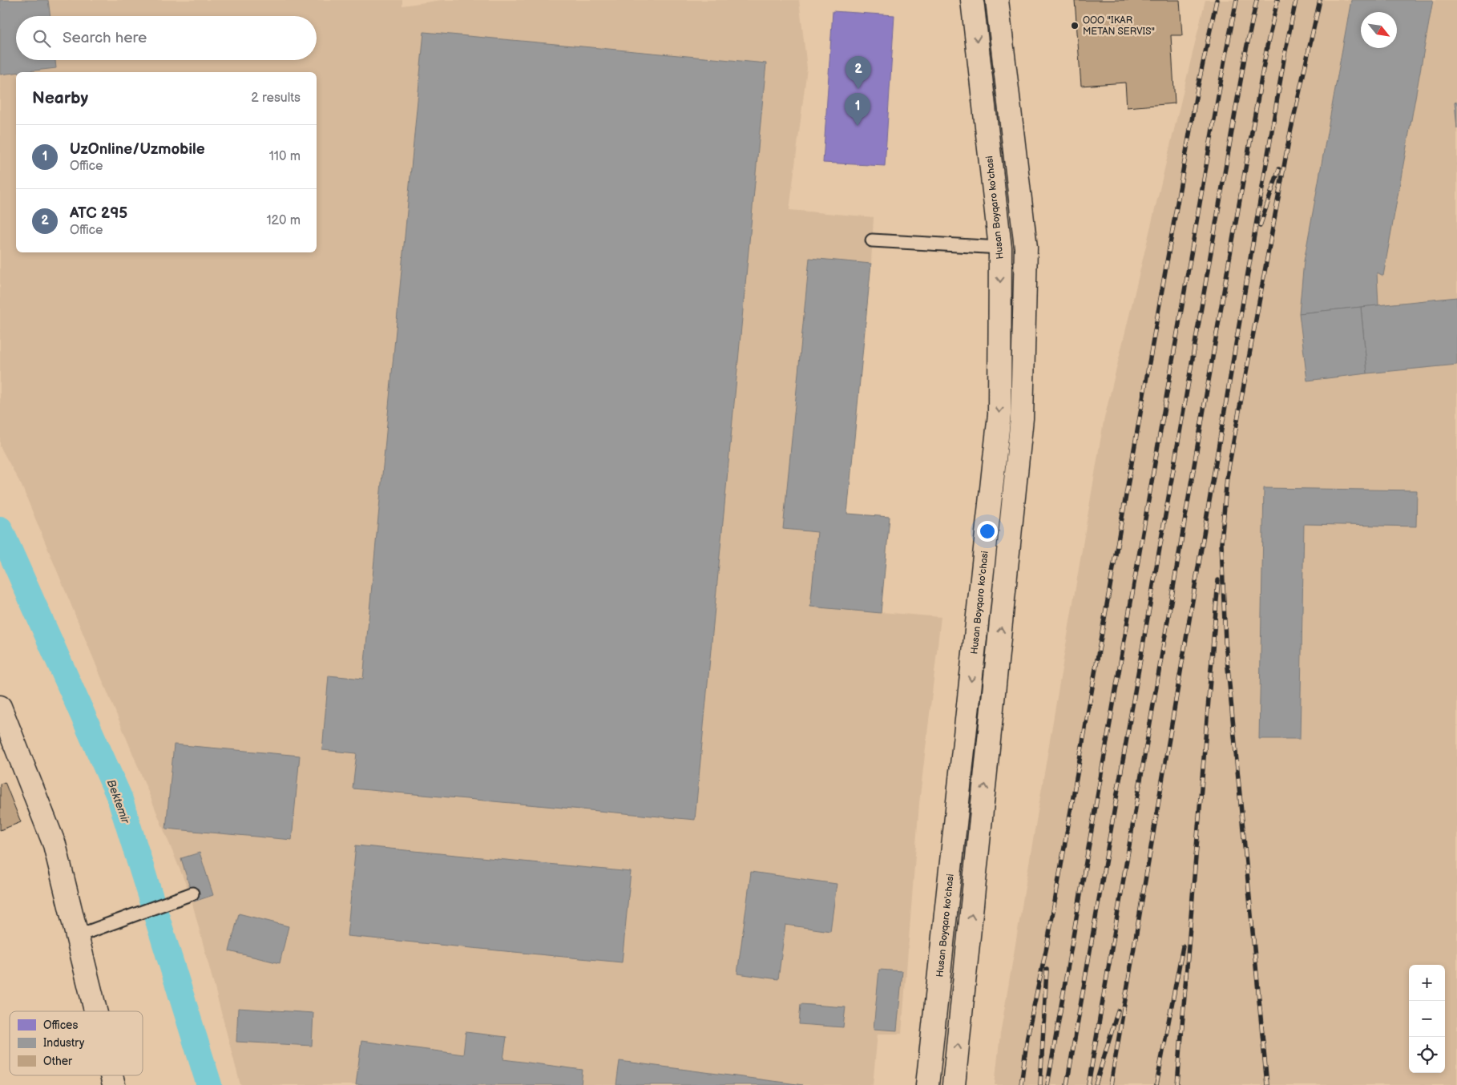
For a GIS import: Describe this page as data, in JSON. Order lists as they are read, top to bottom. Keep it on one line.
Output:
{"streets":{"main road":["Husan Boyqaro ko'chasi"]},"water":["Bektemir"],"places":["OOO \"IKAR METAN SERVIS\""],"legend":["Offices","Industry","Other"],"north":"bottom right","page":{"search":"Search here","pins":["2","1"],"heading":["Nearby","2 results"],"list":[{"mark":"1","name":"UzOnline/Uzmobile","note":"Office","value":"110 m"},{"mark":"2","name":"ATC 295","note":"Office","value":"120 m"}],"map_buttons":["+","−"]}}
